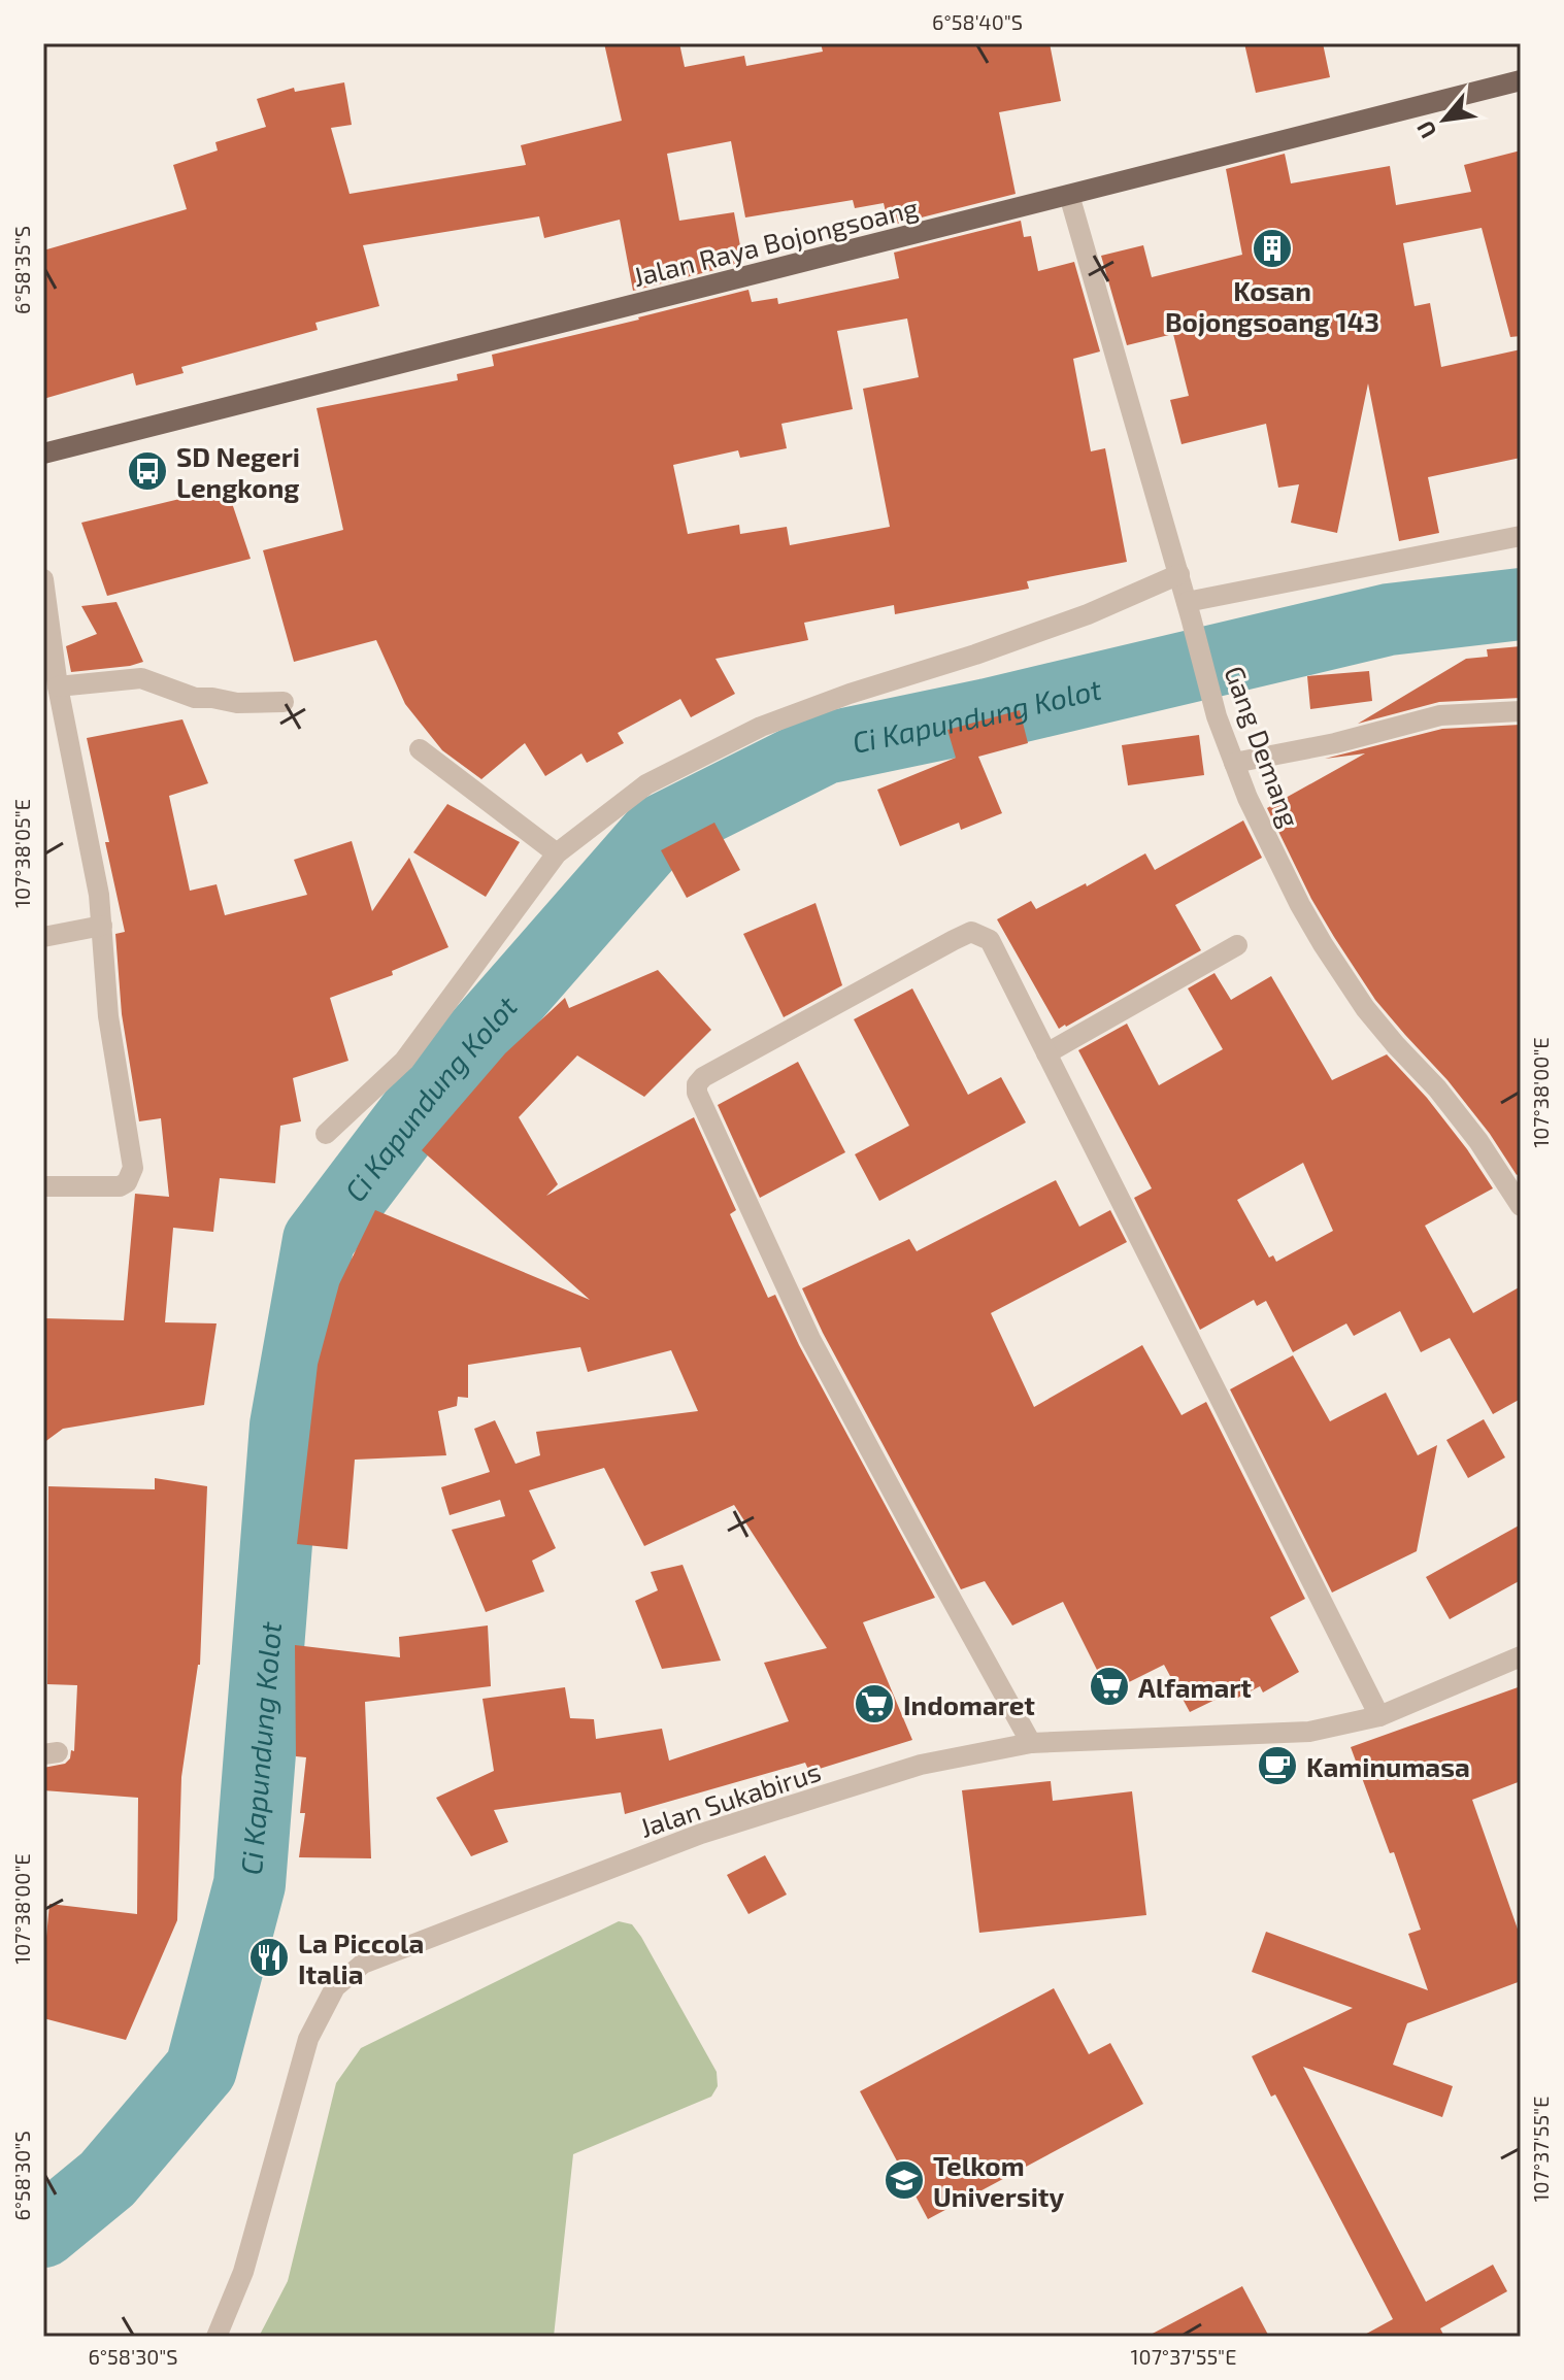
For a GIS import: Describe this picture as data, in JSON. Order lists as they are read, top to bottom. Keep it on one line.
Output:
{"streets":{"main road":["Jalan Raya Bojongsoang"],"street":["Gang Demang","Jalan Sukabirus"]},"crossings":[["Jalan Raya Bojongsoang","Gang Demang"]],"water":["Ci Kapundung Kolot"],"places":{"building":["Kosan Bojongsoang 143"],"bus stop":["SD Negeri Lengkong"],"supermarket":["Alfamart","Indomaret"],"cafe":["Kaminumasa"],"restaurant":["La Piccola Italia"],"school or university":["Telkom University"]},"north":"bottom left","coordinates":["6°58'40\"S","6°58'35\"S","107°38'05\"E","107°38'00\"E","107°37'55\"E","6°58'30\"S"]}
